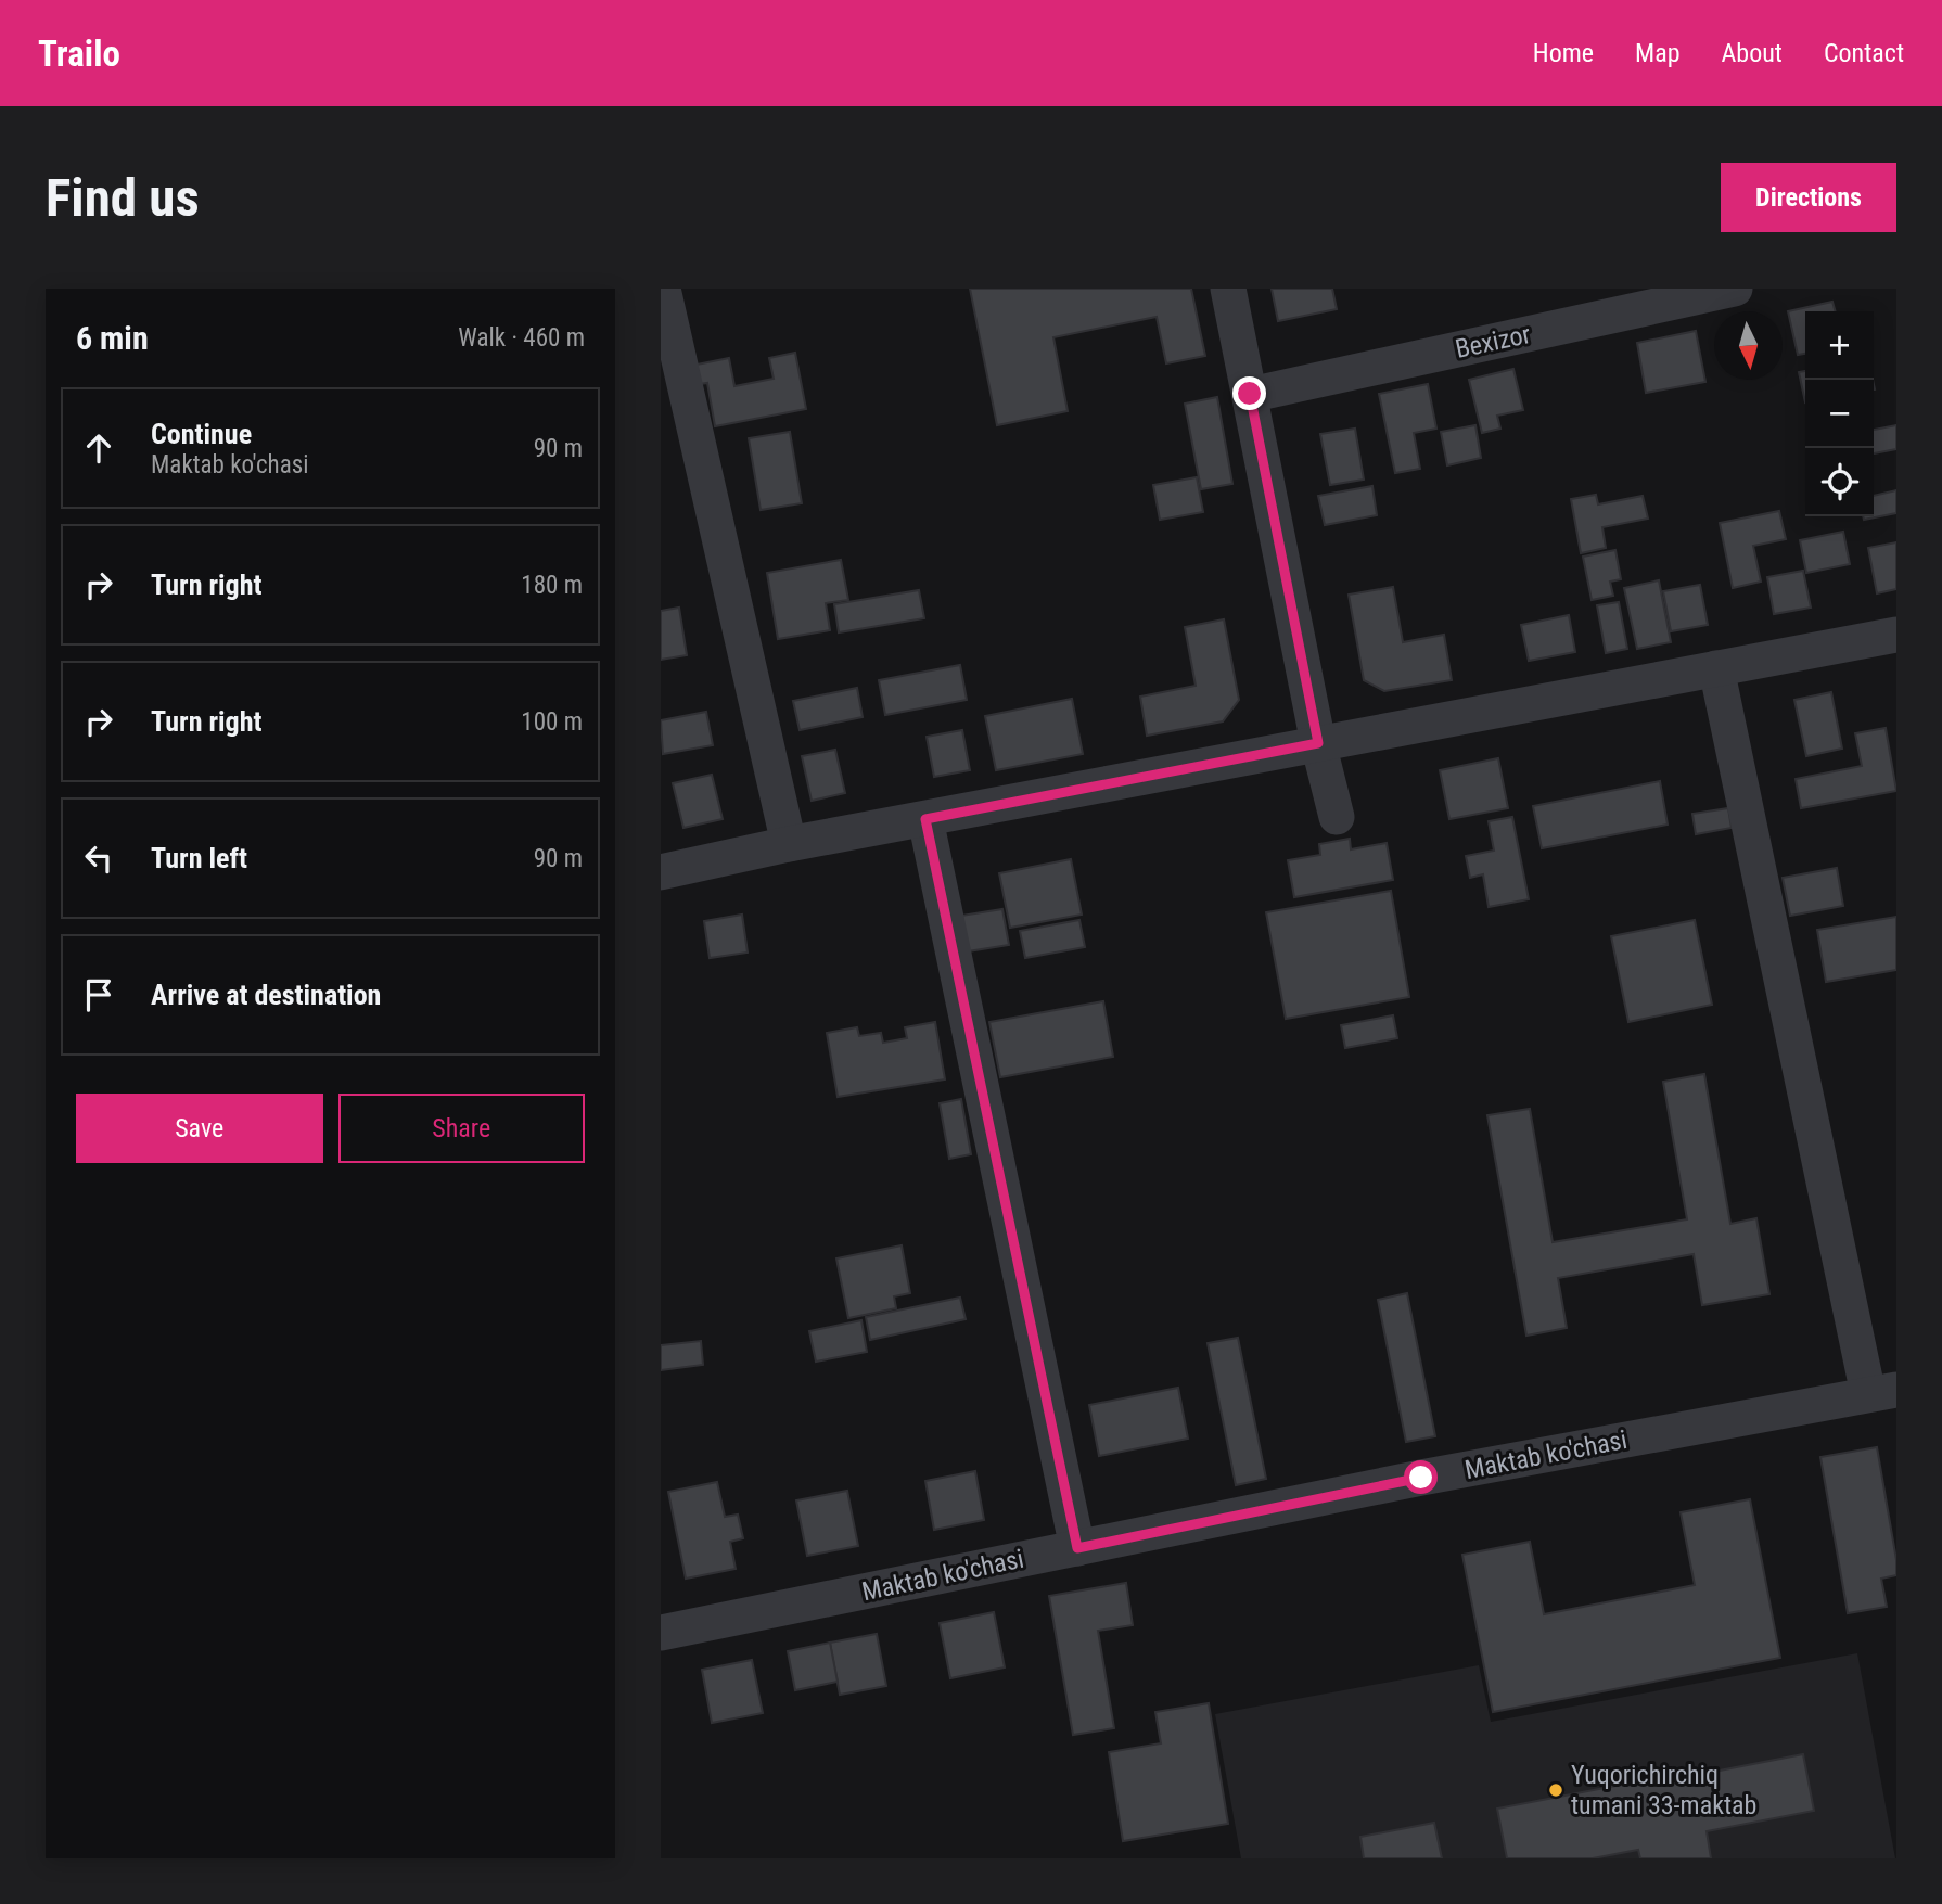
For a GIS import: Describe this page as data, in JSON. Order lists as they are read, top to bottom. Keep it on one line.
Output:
{"streets":{"street":["Bexizor","Maktab ko'chasi"]},"places":["Yuqorichirchiq tumani 33-maktab"],"north":"bottom","page":{"header":"Trailo","nav":["Home","Map","About","Contact"],"buttons":["Directions",["Save","Share"]],"title":"Find us","heading":["6 min","Walk · 460 m"],"map_buttons":["+","−"],"list":[["Continue","Maktab ko'chasi","90 m"],["Turn right","180 m"],["Turn right","100 m"],["Turn left","90 m"],"Arrive at destination"]}}
